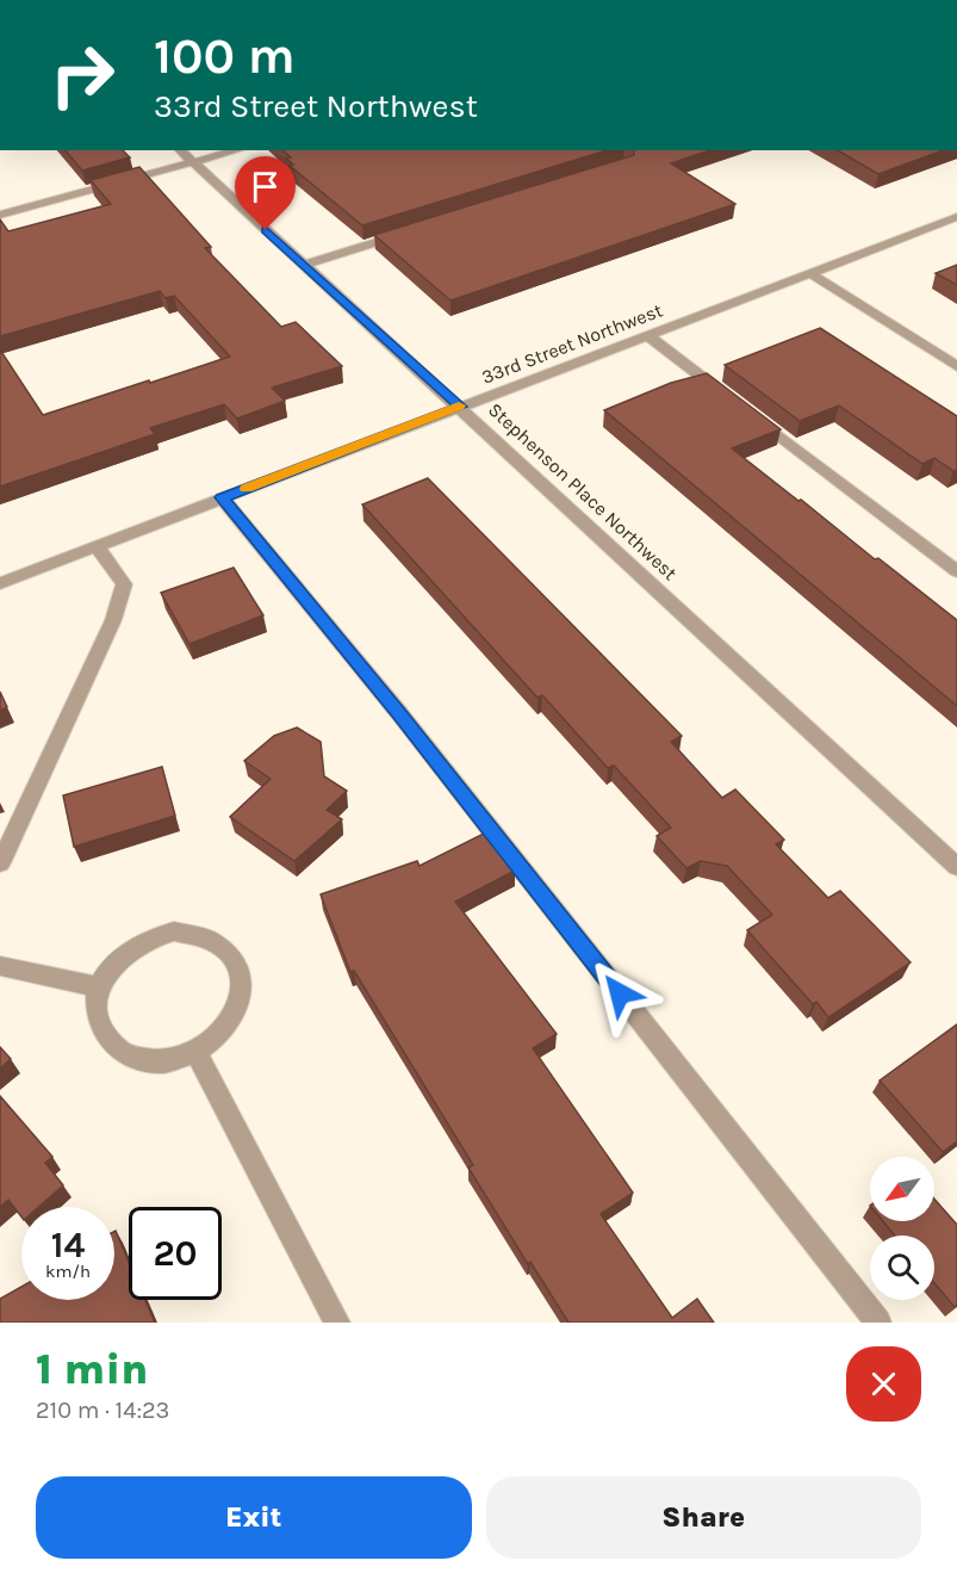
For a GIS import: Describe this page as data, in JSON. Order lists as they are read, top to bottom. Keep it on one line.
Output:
{"streets":{"street":["33rd Street Northwest","Stephenson Place Northwest"]},"crossings":[["33rd Street Northwest","Stephenson Place Northwest"]],"north":"bottom left","page":{"turn":["100 m","33rd Street Northwest"],"speed":"14 km/h","limit":"20","heading":["1 min","210 m · 14:23"],"buttons":["Exit","Share"]}}
